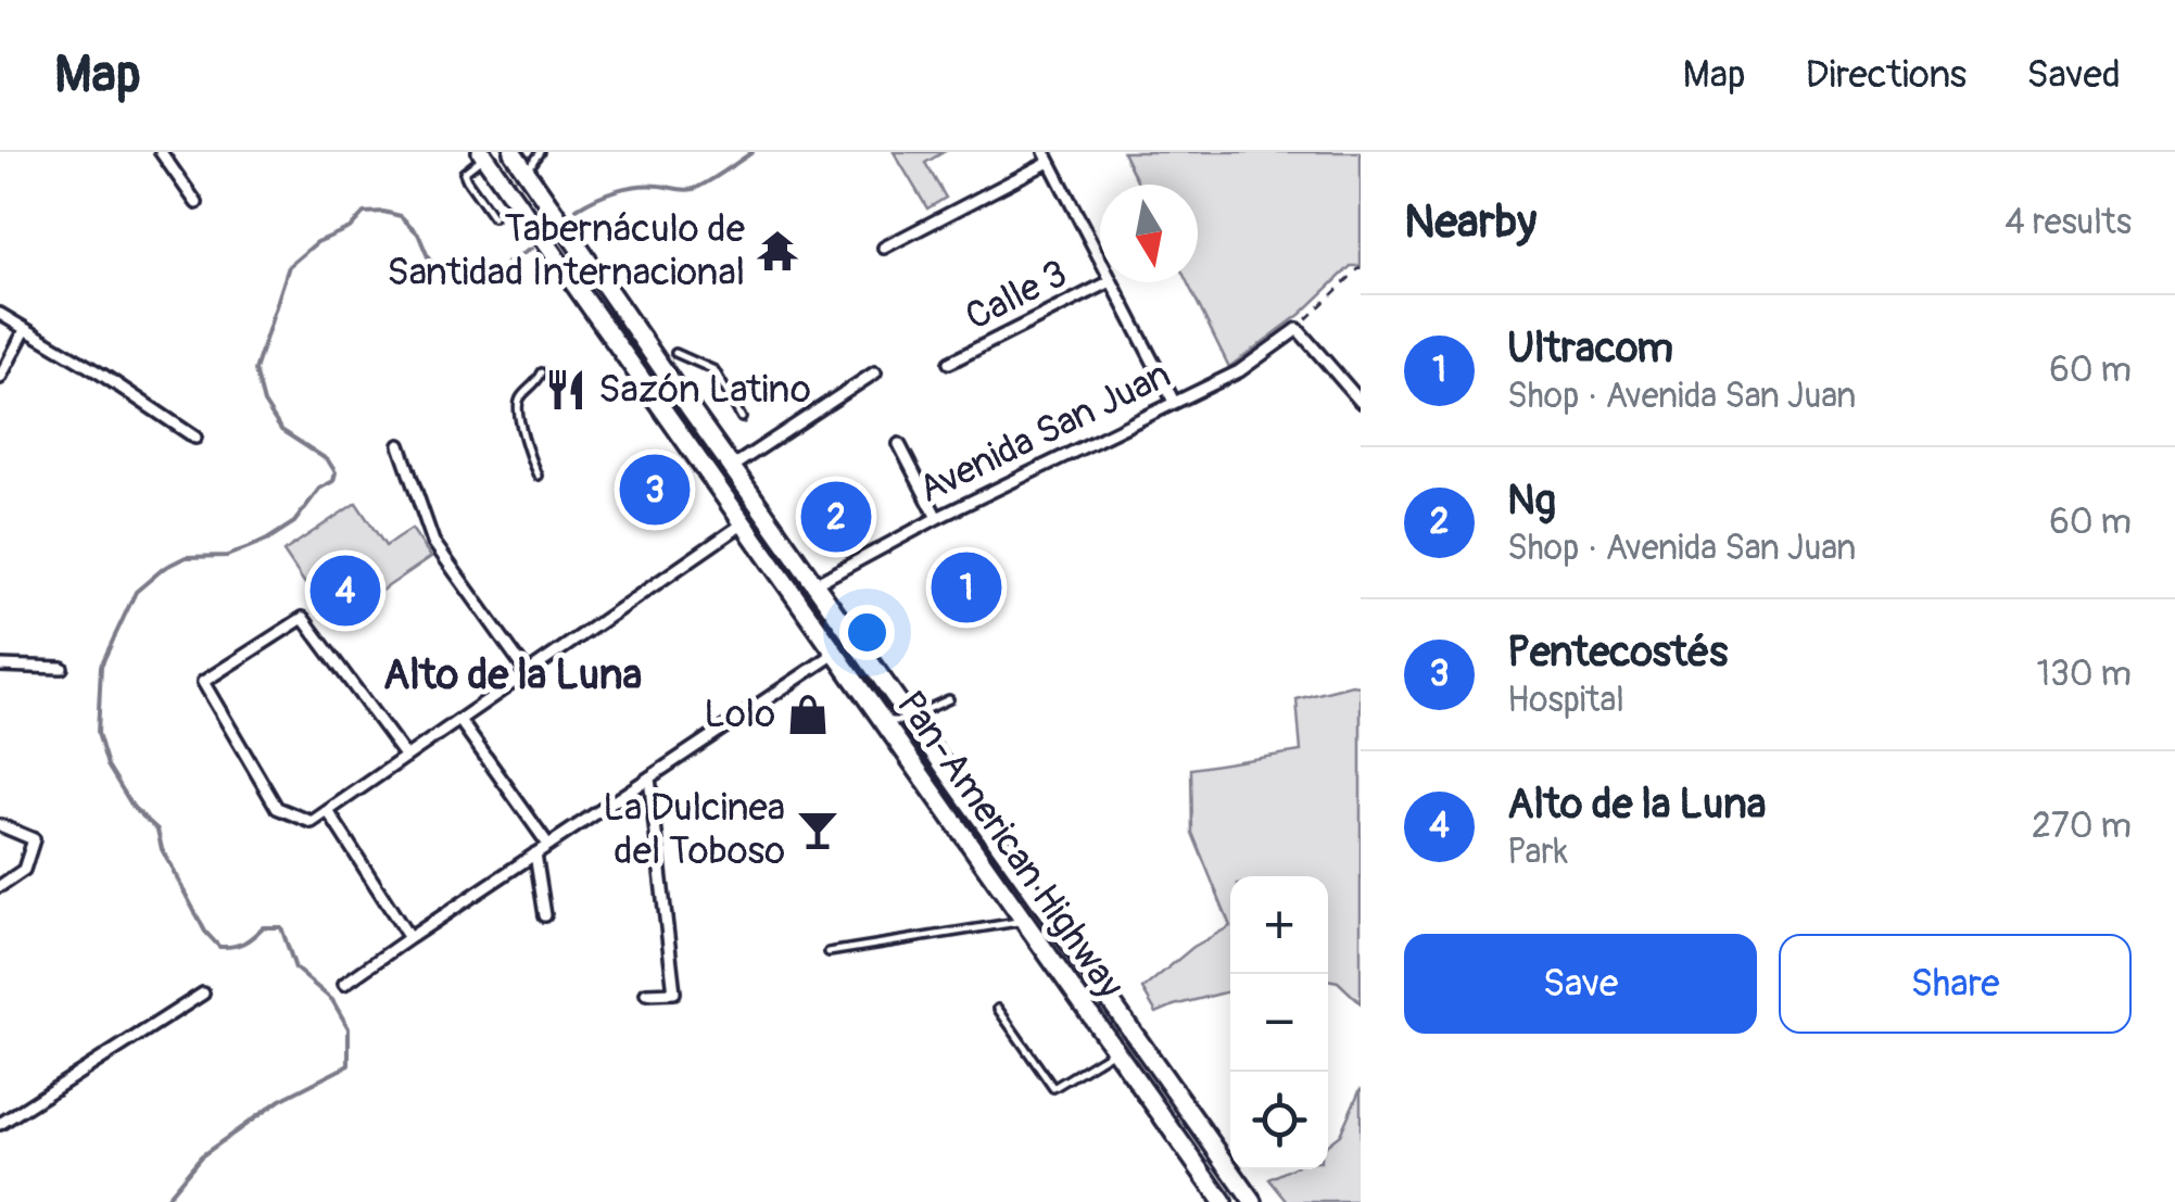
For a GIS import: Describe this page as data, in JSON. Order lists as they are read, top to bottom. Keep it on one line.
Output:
{"streets":{"highway":["Pan-American Highway"],"street":["Calle 3","Avenida San Juan"]},"crossings":[["Avenida San Juan","Pan-American Highway"]],"districts":["Alto de la Luna"],"places":{"temple":["Tabernáculo de Santidad Internacional"],"restaurant":["Sazón Latino"],"shop":["Lolo"],"bar":["La Dulcinea del Toboso"]},"north":"bottom","page":{"header":"Map","nav":["Map","Directions","Saved"],"heading":["Nearby","4 results"],"list":[{"mark":"1","name":"Ultracom","note":"Shop · Avenida San Juan","value":"60 m"},{"mark":"2","name":"Ng","note":"Shop · Avenida San Juan","value":"60 m"},{"mark":"3","name":"Pentecostés","note":"Hospital","value":"130 m"},{"mark":"4","name":"Alto de la Luna","note":"Park","value":"270 m"}],"pins":["3","2","1","4"],"map_buttons":["+","−"],"buttons":["Save","Share"]}}
